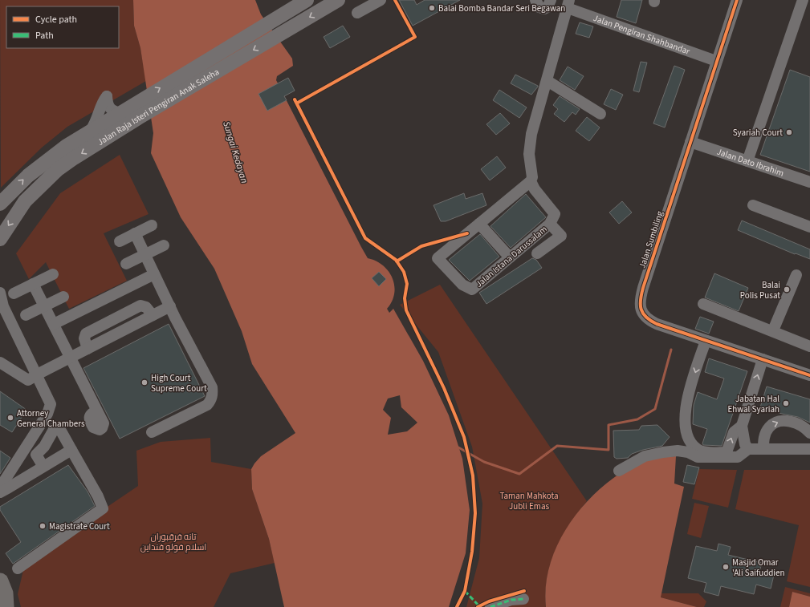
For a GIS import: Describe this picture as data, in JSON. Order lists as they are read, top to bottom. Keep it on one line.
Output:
{"streets":{"main road":["Jalan Raja Isteri Pengiran Anak Saleha"],"street":["Jalan Pengiran Shahbandar","Jalan Dato Ibrahim","Jalan Sumbiling","Jalan Istana Darussalam"]},"crossings":[["Jalan Pengiran Shahbandar","Jalan Sumbiling"],["Jalan Dato Ibrahim","Jalan Sumbiling"]],"water":["Sungai Kedayan"],"parks":["Taman Mahkota Jubli Emas","تانه فرقبوران اسلام فولو فنداين"],"places":["Balai Bomba Bandar Seri Begawan","Syariah Court","Balai Polis Pusat","High Court Supreme Court","Jabatan Hal Ehwal Syariah","Attorney General Chambers","Magistrate Court","Masjid Omar 'Ali Saifuddien"],"legend":["Cycle path","Path"]}
